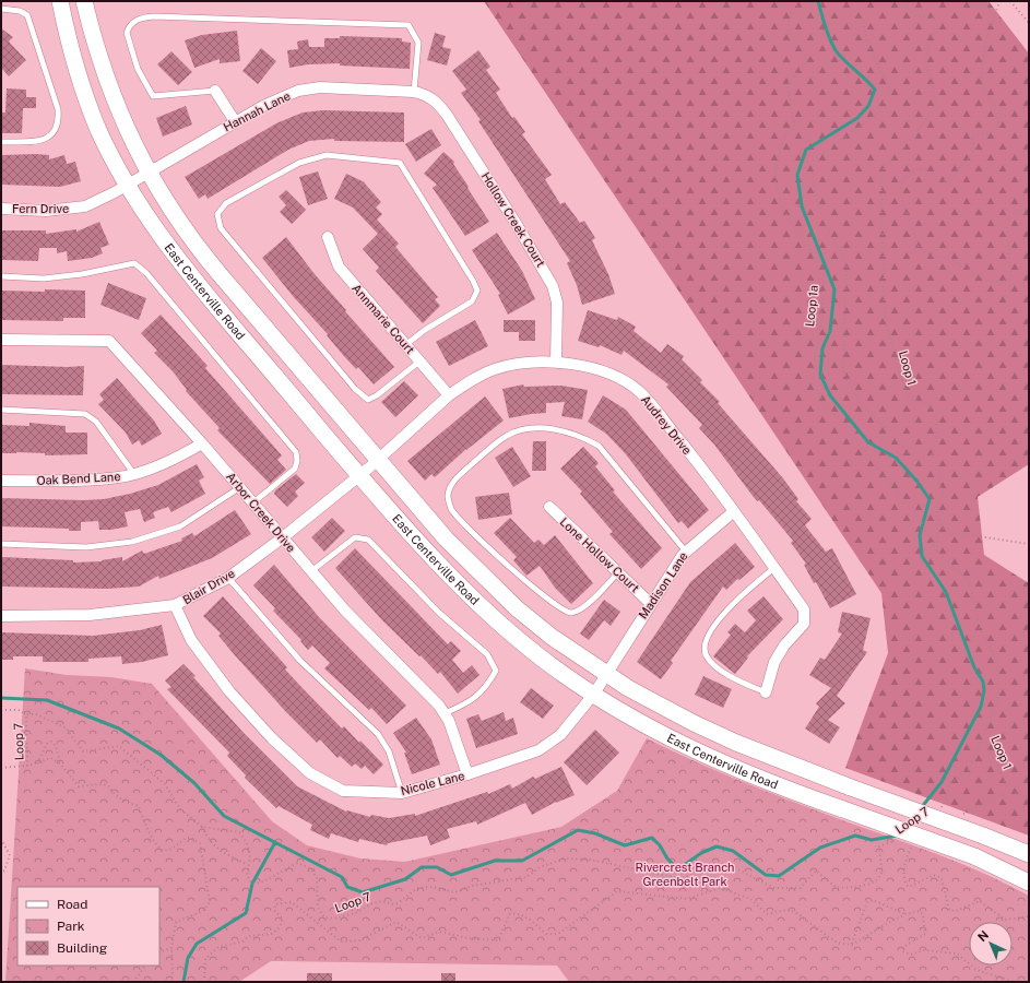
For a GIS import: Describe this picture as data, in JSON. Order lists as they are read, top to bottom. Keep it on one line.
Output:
{"streets":{"main road":["East Centerville Road"],"street":["Hannah Lane","Fern Drive","Hollow Creek Court","Annmarie Court","Audrey Drive","Oak Bend Lane","Arbor Creek Drive","Lone Hollow Court","Madison Lane","Blair Drive","Nicole Lane"],"path":["Loop 1a","Loop 1","Loop 7"]},"crossings":[["Hannah Lane","Fern Drive"],["Hannah Lane","Hollow Creek Court"],["Hannah Lane","East Centerville Road"],["Fern Drive","East Centerville Road"],["Hollow Creek Court","Audrey Drive"],["East Centerville Road","Audrey Drive"],["East Centerville Road","Madison Lane"],["East Centerville Road","Blair Drive"],["East Centerville Road","Nicole Lane"],["Loop 1a","Loop 1"],["Annmarie Court","Audrey Drive"],["Loop 1","Loop 7"],["Audrey Drive","Madison Lane"],["Audrey Drive","Blair Drive"],["Oak Bend Lane","Arbor Creek Drive"],["Arbor Creek Drive","Blair Drive"],["Arbor Creek Drive","Nicole Lane"],["Lone Hollow Court","Madison Lane"],["Madison Lane","Nicole Lane"],["Blair Drive","Nicole Lane"]],"parks":["Rivercrest Branch Greenbelt Park"],"legend":["Road","Park","Building"],"north":"top left"}
